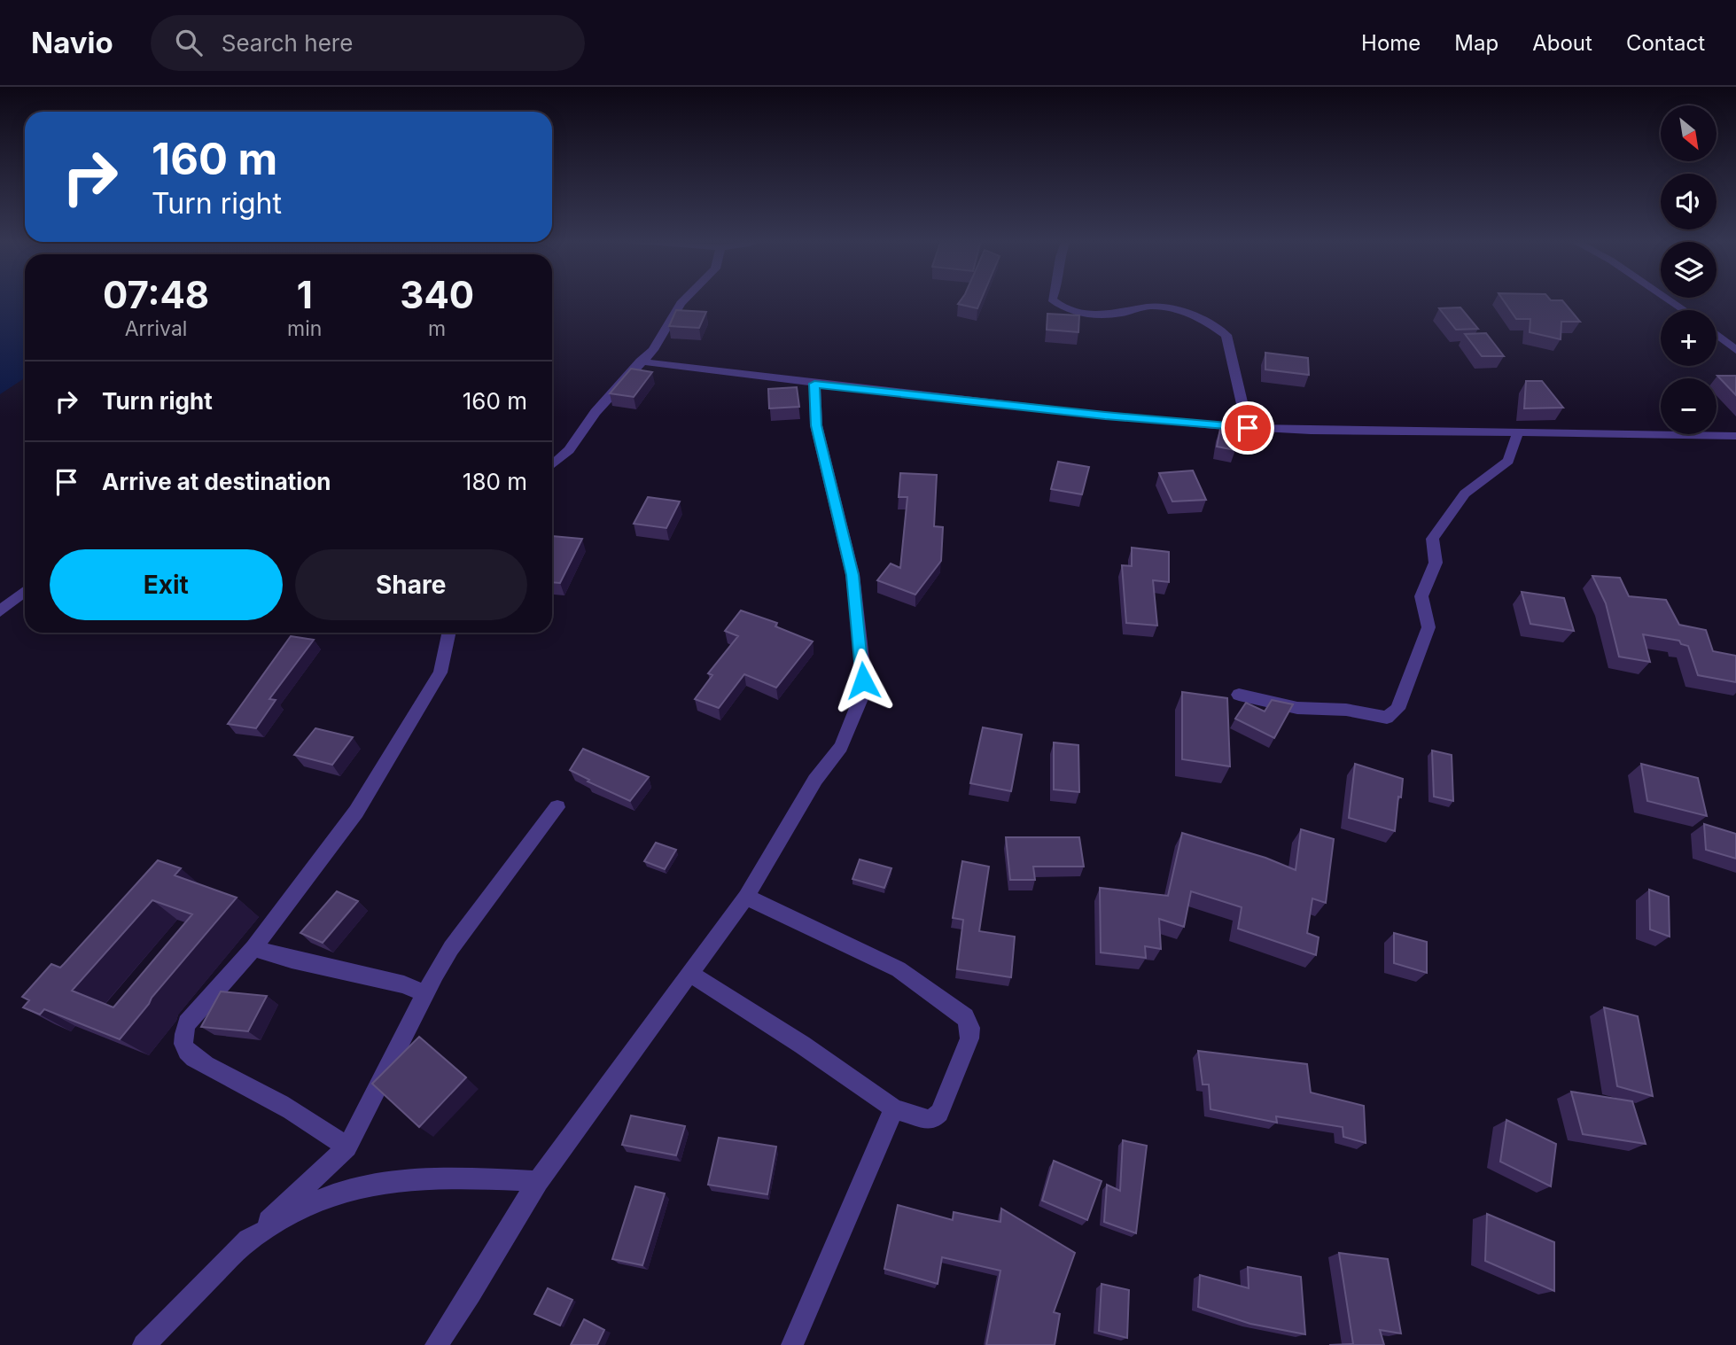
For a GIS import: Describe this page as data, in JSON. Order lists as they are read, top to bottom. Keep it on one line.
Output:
{"north":"bottom right","page":{"header":"Navio","search":"Search here","nav":["Home","Map","About","Contact"],"map_buttons":["+","−"],"turn":["160 m","Turn right"],"eta":["07:48","Arrival","1","min","340","m"],"list":[{"name":"Turn right","value":"160 m"},{"name":"Arrive at destination","value":"180 m"}],"buttons":["Exit","Share"]}}
